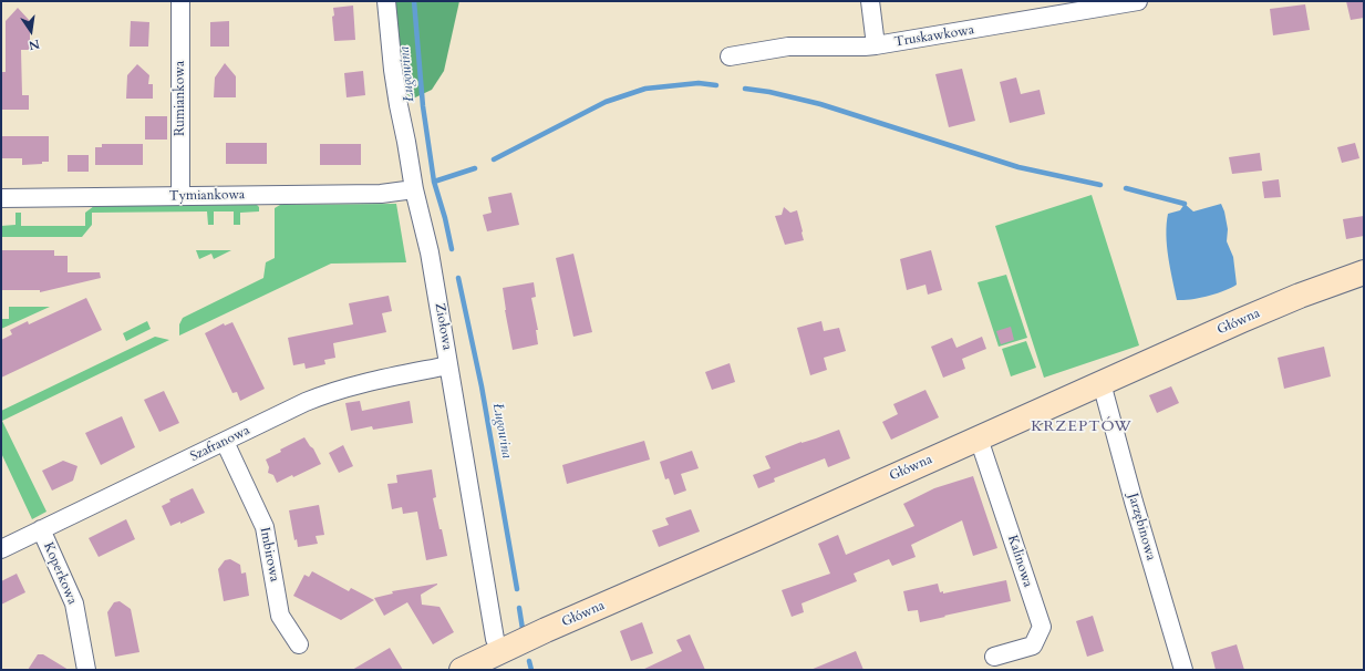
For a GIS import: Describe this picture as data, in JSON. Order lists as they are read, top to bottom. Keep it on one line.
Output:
{"streets":{"street":["Truskawkowa","Rumiankowa","Tymiankowa","Główna","Ziołowa","Szafranowa","Jarzębinowa","Imbirowa","Kalinowa","Koperkowa"]},"crossings":[["Rumiankowa","Tymiankowa"],["Tymiankowa","Ziołowa"],["Główna","Ziołowa"],["Główna","Jarzębinowa"],["Główna","Kalinowa"],["Ziołowa","Szafranowa"],["Szafranowa","Imbirowa"],["Szafranowa","Koperkowa"]],"districts":["KRZEPTÓW"],"water":["Ługowina"],"north":"bottom"}
